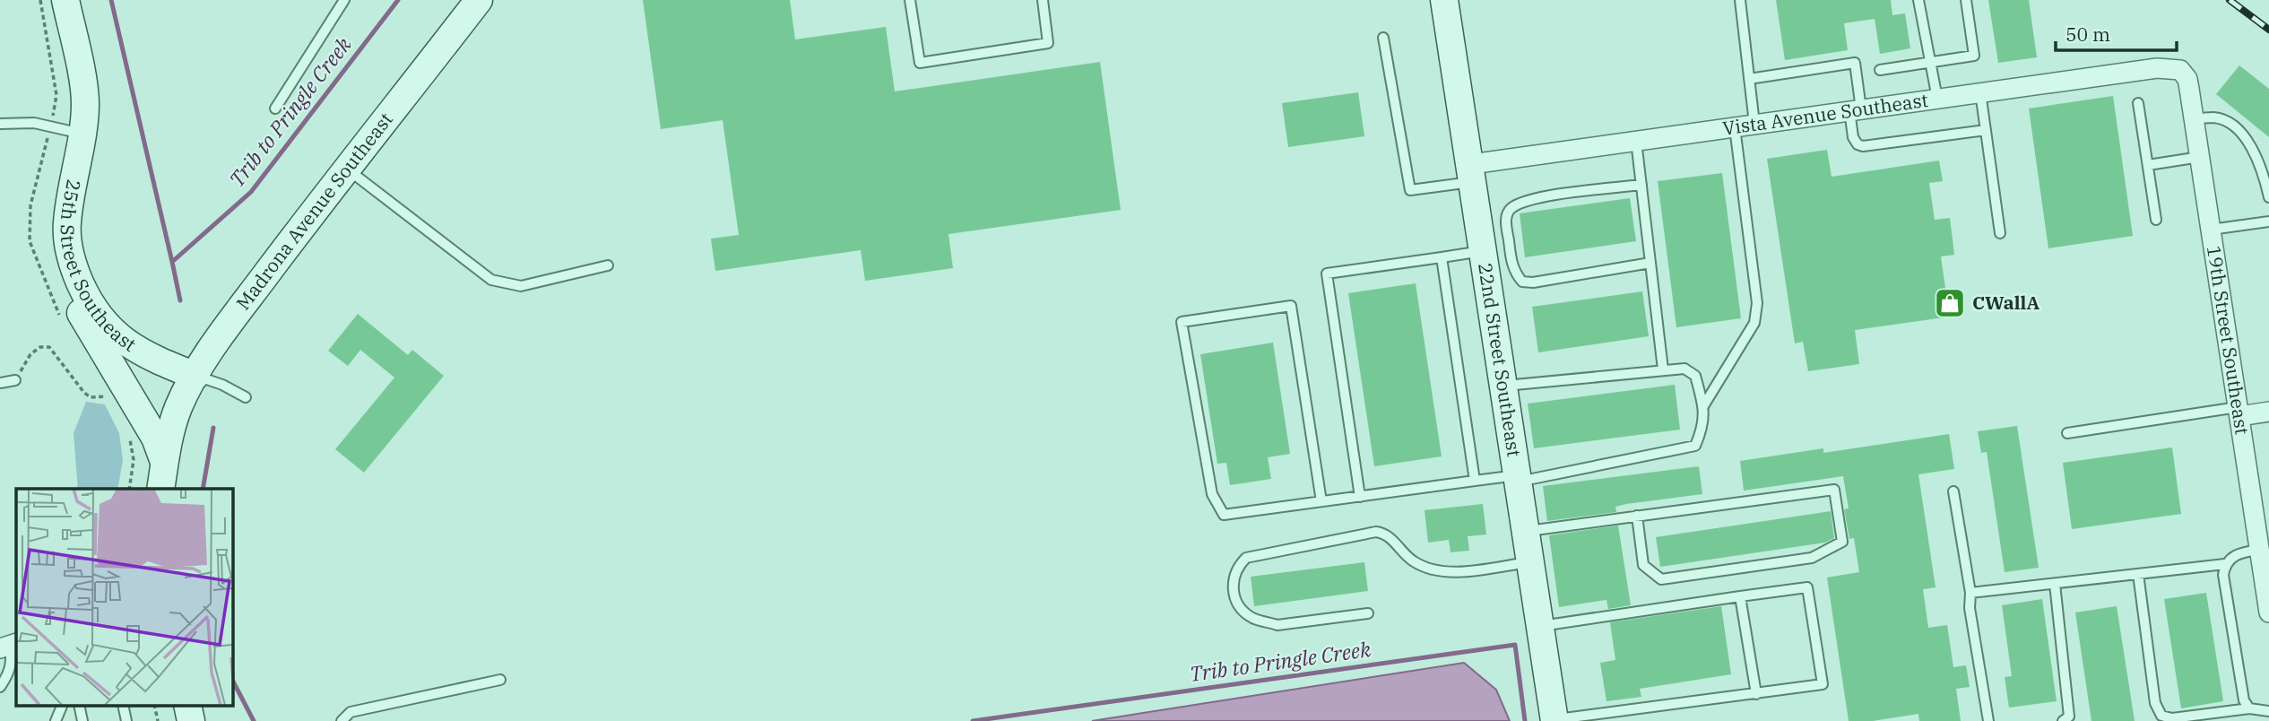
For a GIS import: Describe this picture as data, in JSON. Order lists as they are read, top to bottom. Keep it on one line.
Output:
{"streets":{"street":["Vista Avenue Southeast","Madrona Avenue Southeast","25th Street Southeast","19th Street Southeast","22nd Street Southeast"]},"crossings":[["Vista Avenue Southeast","19th Street Southeast"],["Vista Avenue Southeast","22nd Street Southeast"],["Madrona Avenue Southeast","25th Street Southeast"]],"water":["Trib to Pringle Creek"],"places":{"shop":["CWallA"]},"scale_bar":"50 m"}
